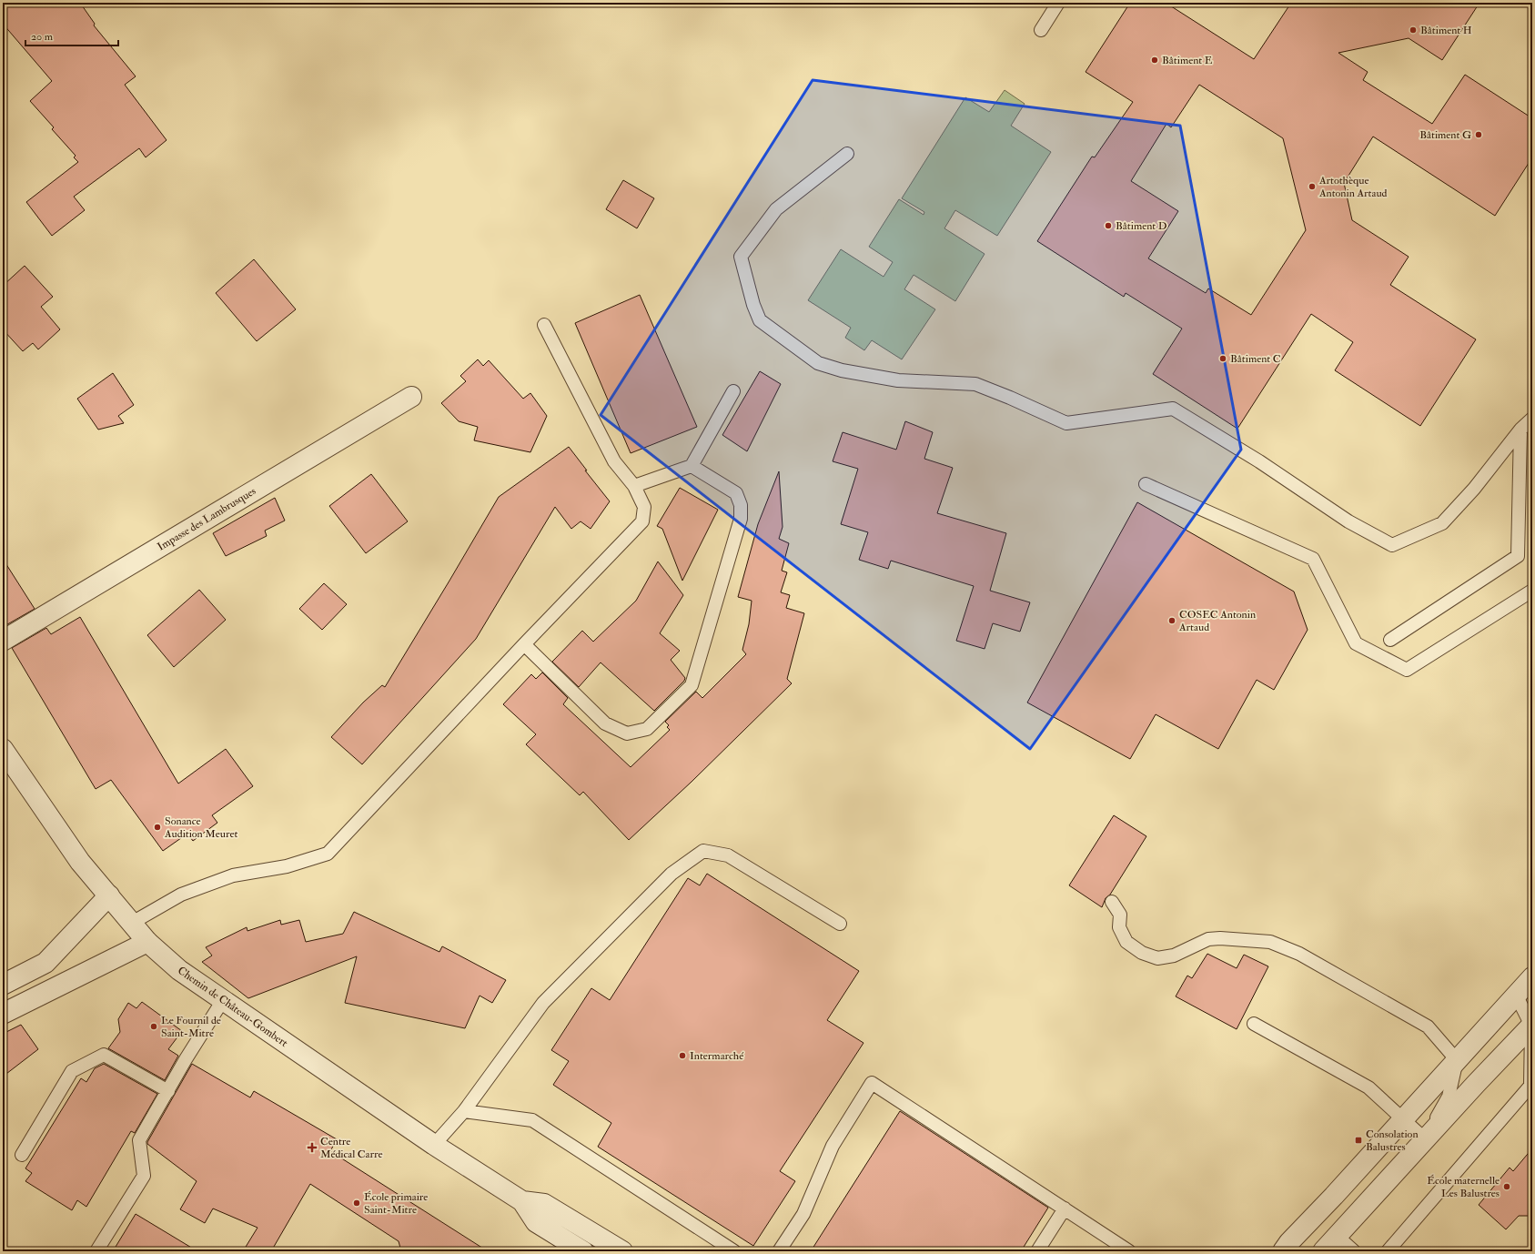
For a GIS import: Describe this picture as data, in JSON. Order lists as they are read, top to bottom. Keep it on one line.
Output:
{"streets":{"street":["Impasse des Lambrusques","Chemin de Château-Gombert"]},"places":{"other":["Bâtiment H","Bâtiment E","Bâtiment G","Artothèque Antonin Artaud","Bâtiment D","Bâtiment C","COSEC Antonin Artaud","Sonance Audition Meuret","Le Fournil de Saint-Mitre","Intermarché","École maternelle Les Balustres","École primaire Saint-Mitre"],"transit":["Consolation Balustres"],"health":["Centre Médical Carre"]},"scale_bar":"20 m"}
